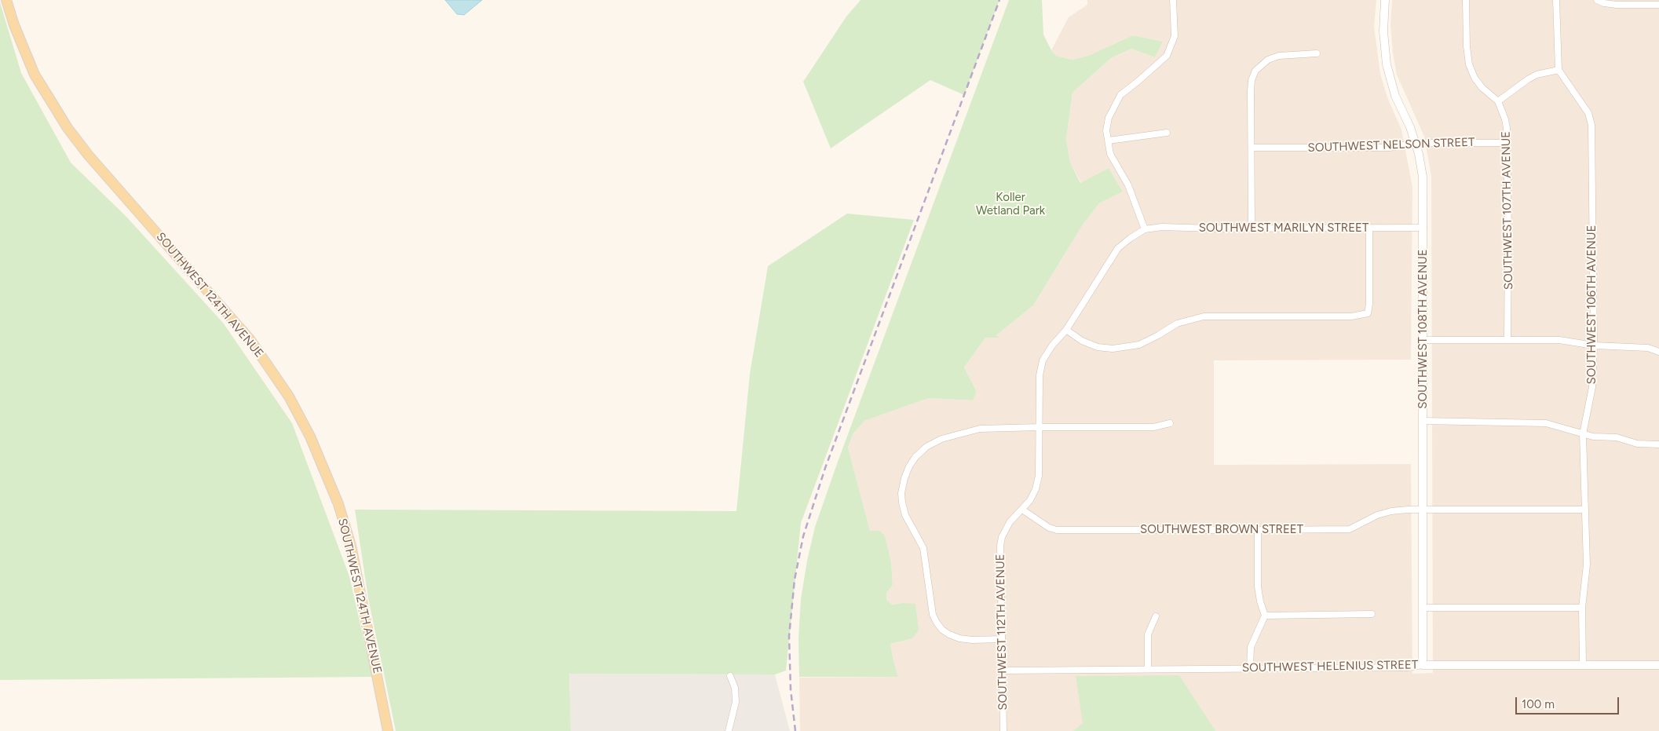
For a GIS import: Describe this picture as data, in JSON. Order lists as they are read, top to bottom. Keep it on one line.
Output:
{"streets":{"main road":["SOUTHWEST 124TH AVENUE"],"street":["SOUTHWEST NELSON STREET","SOUTHWEST 107TH AVENUE","SOUTHWEST MARILYN STREET","SOUTHWEST 106TH AVENUE","SOUTHWEST 108TH AVENUE","SOUTHWEST BROWN STREET","SOUTHWEST 112TH AVENUE","SOUTHWEST HELENIUS STREET"]},"crossings":[["SOUTHWEST NELSON STREET","SOUTHWEST 107TH AVENUE"],["SOUTHWEST NELSON STREET","SOUTHWEST 108TH AVENUE"],["SOUTHWEST MARILYN STREET","SOUTHWEST 108TH AVENUE"],["SOUTHWEST MARILYN STREET","SOUTHWEST 112TH AVENUE"],["SOUTHWEST 106TH AVENUE","SOUTHWEST BROWN STREET"],["SOUTHWEST 106TH AVENUE","SOUTHWEST HELENIUS STREET"],["SOUTHWEST 108TH AVENUE","SOUTHWEST BROWN STREET"],["SOUTHWEST 108TH AVENUE","SOUTHWEST HELENIUS STREET"],["SOUTHWEST BROWN STREET","SOUTHWEST 112TH AVENUE"],["SOUTHWEST 112TH AVENUE","SOUTHWEST HELENIUS STREET"]],"parks":["Koller Wetland Park"],"scale_bar":"100 m"}
